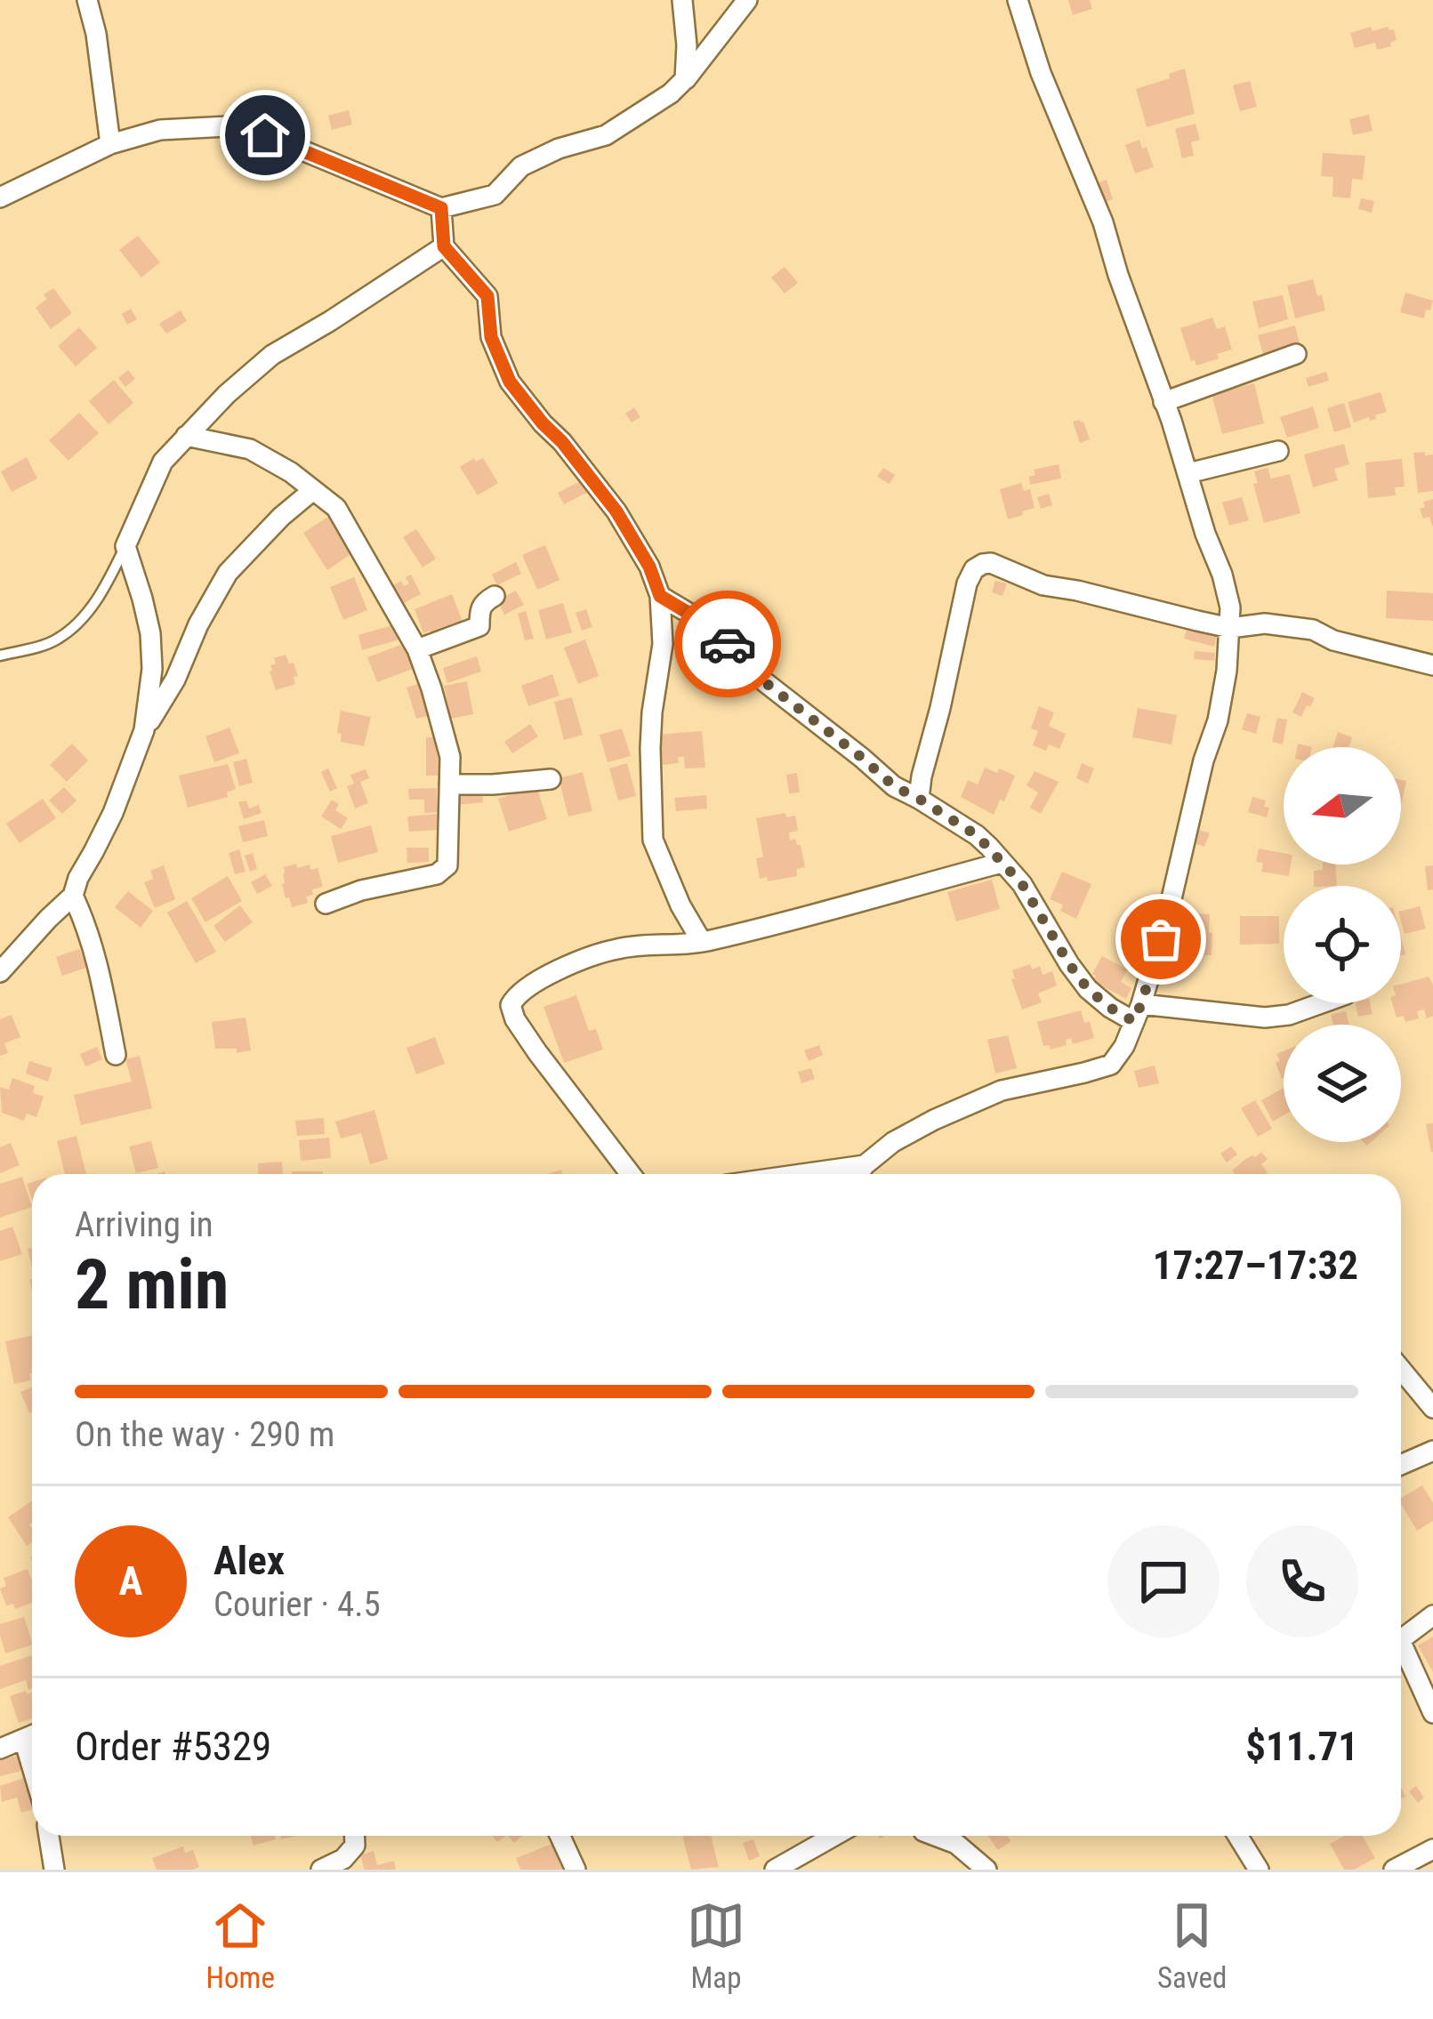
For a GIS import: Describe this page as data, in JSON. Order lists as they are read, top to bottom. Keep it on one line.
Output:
{"north":"left","page":{"heading":["2 min","Arriving in","17:27–17:32"],"panel":["Alex","Courier · 4.5","Order #5329","$11.71"],"bar":"On the way · 290 m","round":"A","tabs":["Home","Map","Saved"]}}
